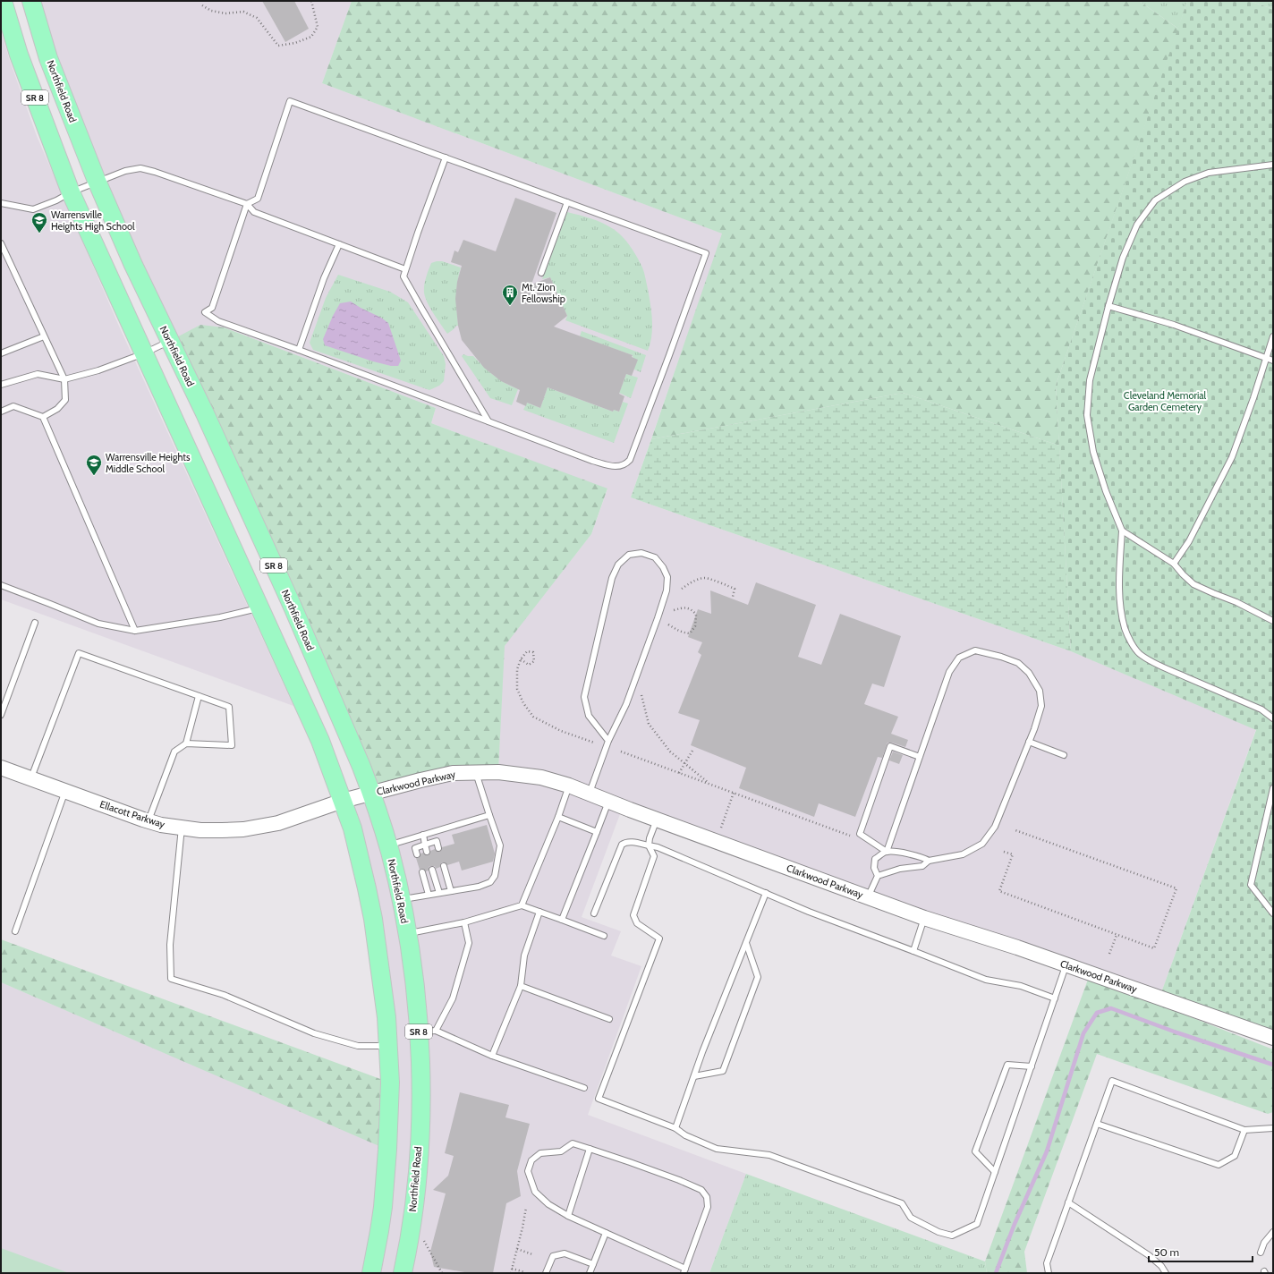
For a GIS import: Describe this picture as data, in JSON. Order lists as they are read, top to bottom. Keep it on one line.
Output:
{"streets":{"main road":["Northfield Road","SR 8"],"street":["Clarkwood Parkway","Ellacott Parkway"]},"crossings":[["Northfield Road","Clarkwood Parkway"],["Northfield Road","Ellacott Parkway"],["SR 8","Ellacott Parkway"],["Clarkwood Parkway","Ellacott Parkway"]],"parks":["Cleveland Memorial Garden Cemetery"],"places":{"school or university":["Warrensville Heights High School","Warrensville Heights Middle School"],"building":["Mt. Zion Fellowship"]},"scale_bar":"50 m"}
